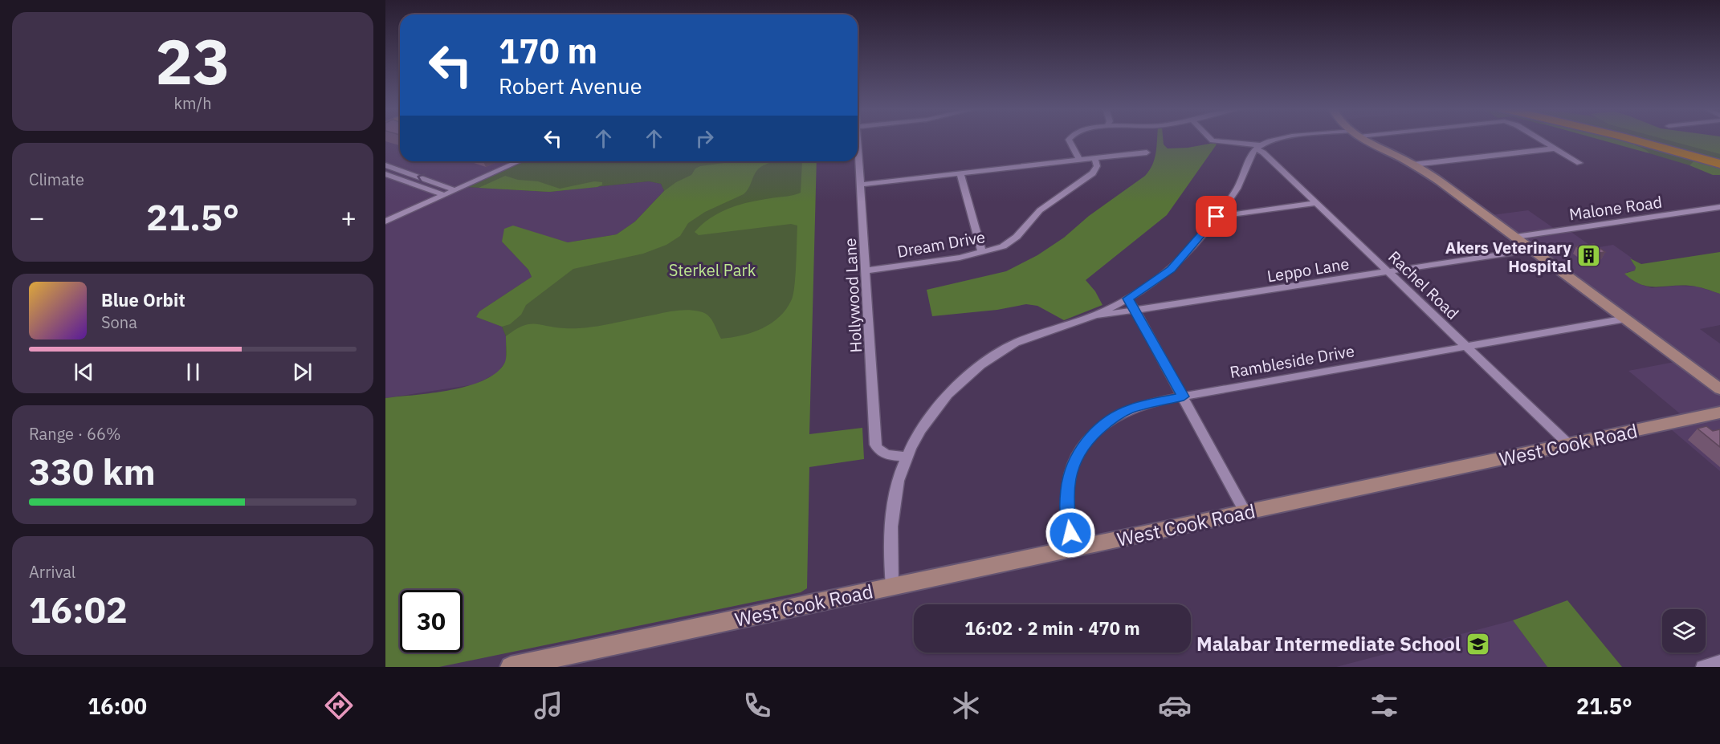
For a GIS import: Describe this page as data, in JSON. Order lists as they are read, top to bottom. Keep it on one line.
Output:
{"streets":{"main road":["West Cook Road"],"street":["Malone Road","Dream Drive","Leppo Lane","Rachel Road","Hollywood Lane","Rambleside Drive"]},"crossings":[["Dream Drive","Hollywood Lane"],["Leppo Lane","Rachel Road"],["Rachel Road","Rambleside Drive"],["Rachel Road","West Cook Road"],["Rambleside Drive","West Cook Road"]],"parks":["Sterkel Park"],"places":{"building":["Akers Veterinary Hospital"],"school or university":["Malabar Intermediate School"]},"page":{"tile":[["23","km/h"],"Climate",["Range · 66%","330 km"],["Arrival","16:02"]],"turn":["170 m","Robert Avenue"],"heat":["−","21.5°","+"],"song":["Blue Orbit","Sona"],"limit":"30","trip":"16:02 · 2 min · 470 m","tabs":["16:00","21.5°"]}}
